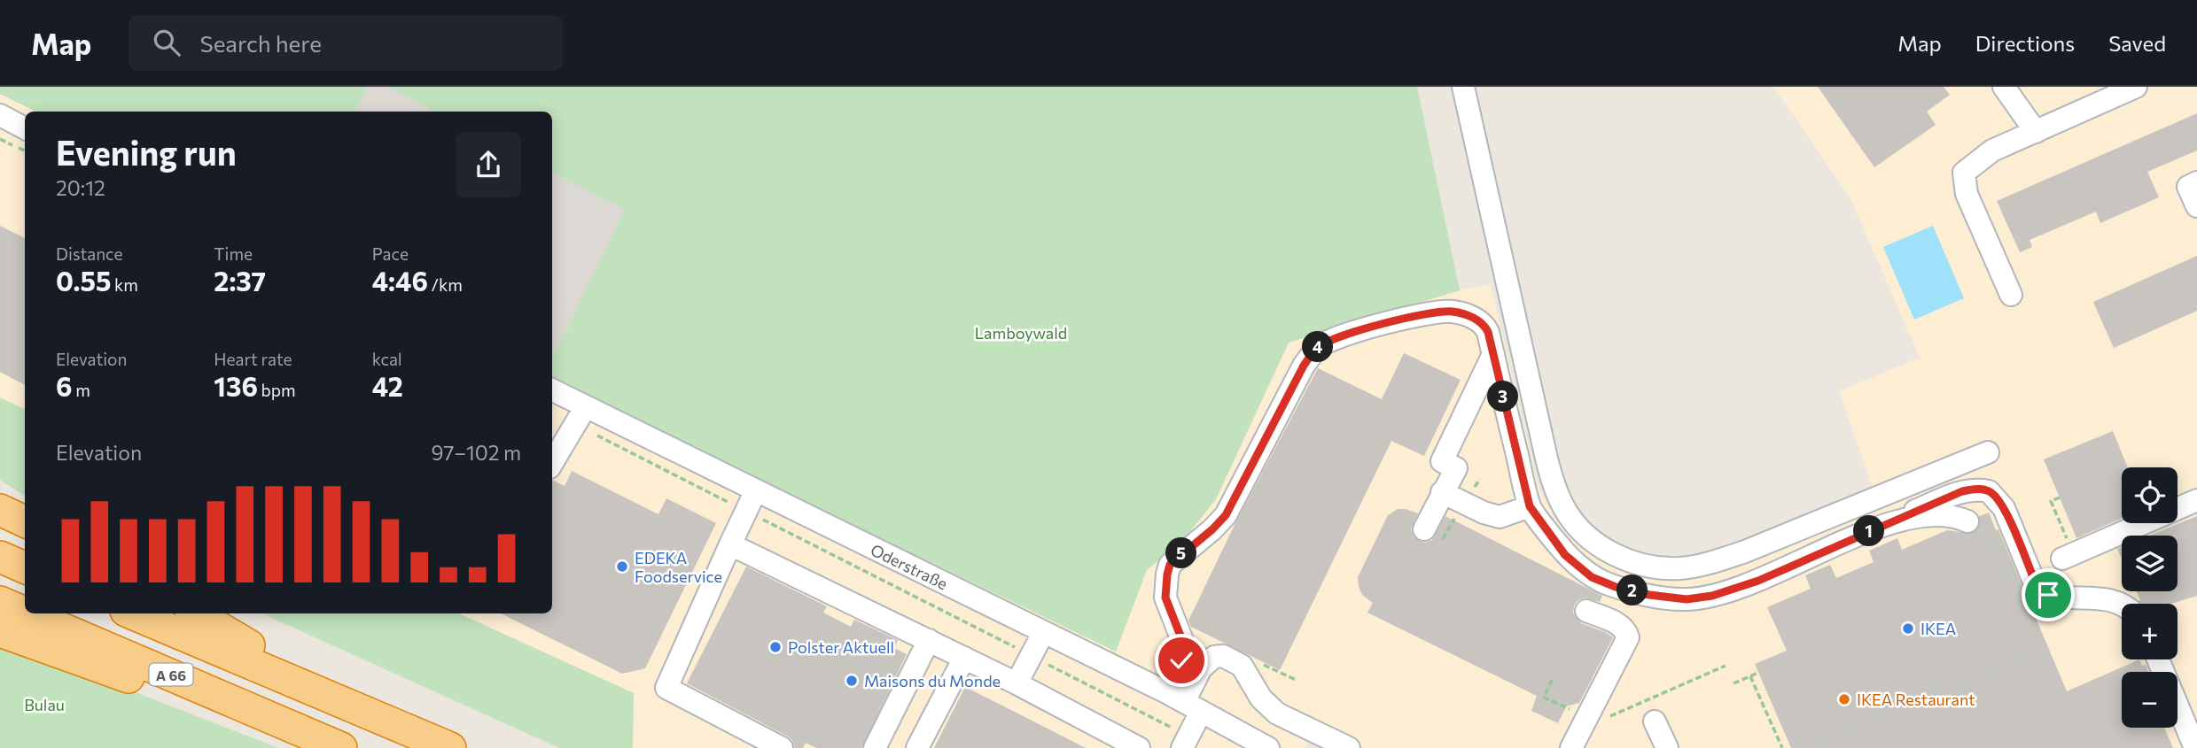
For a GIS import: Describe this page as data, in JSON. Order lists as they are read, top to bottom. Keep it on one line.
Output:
{"streets":{"highway":["A 66"],"street":["Oderstraße"]},"parks":["Lamboywald","Bulau"],"places":["EDEKA Foodservice","IKEA","Polster Aktuell","Maisons du Monde","IKEA Restaurant"],"page":{"header":"Map","search":"Search here","nav":["Map","Directions","Saved"],"heading":["Evening run","20:12"],"stats":[["Distance","0.55 km"],["Time","2:37"],["Pace","4:46 /km"],["Elevation","6 m"],["Heart rate","136 bpm"],["kcal","42"]],"pins":["4","3","1","5","2"],"chart":["Elevation","97–102 m"],"map_buttons":["+","−"]}}
